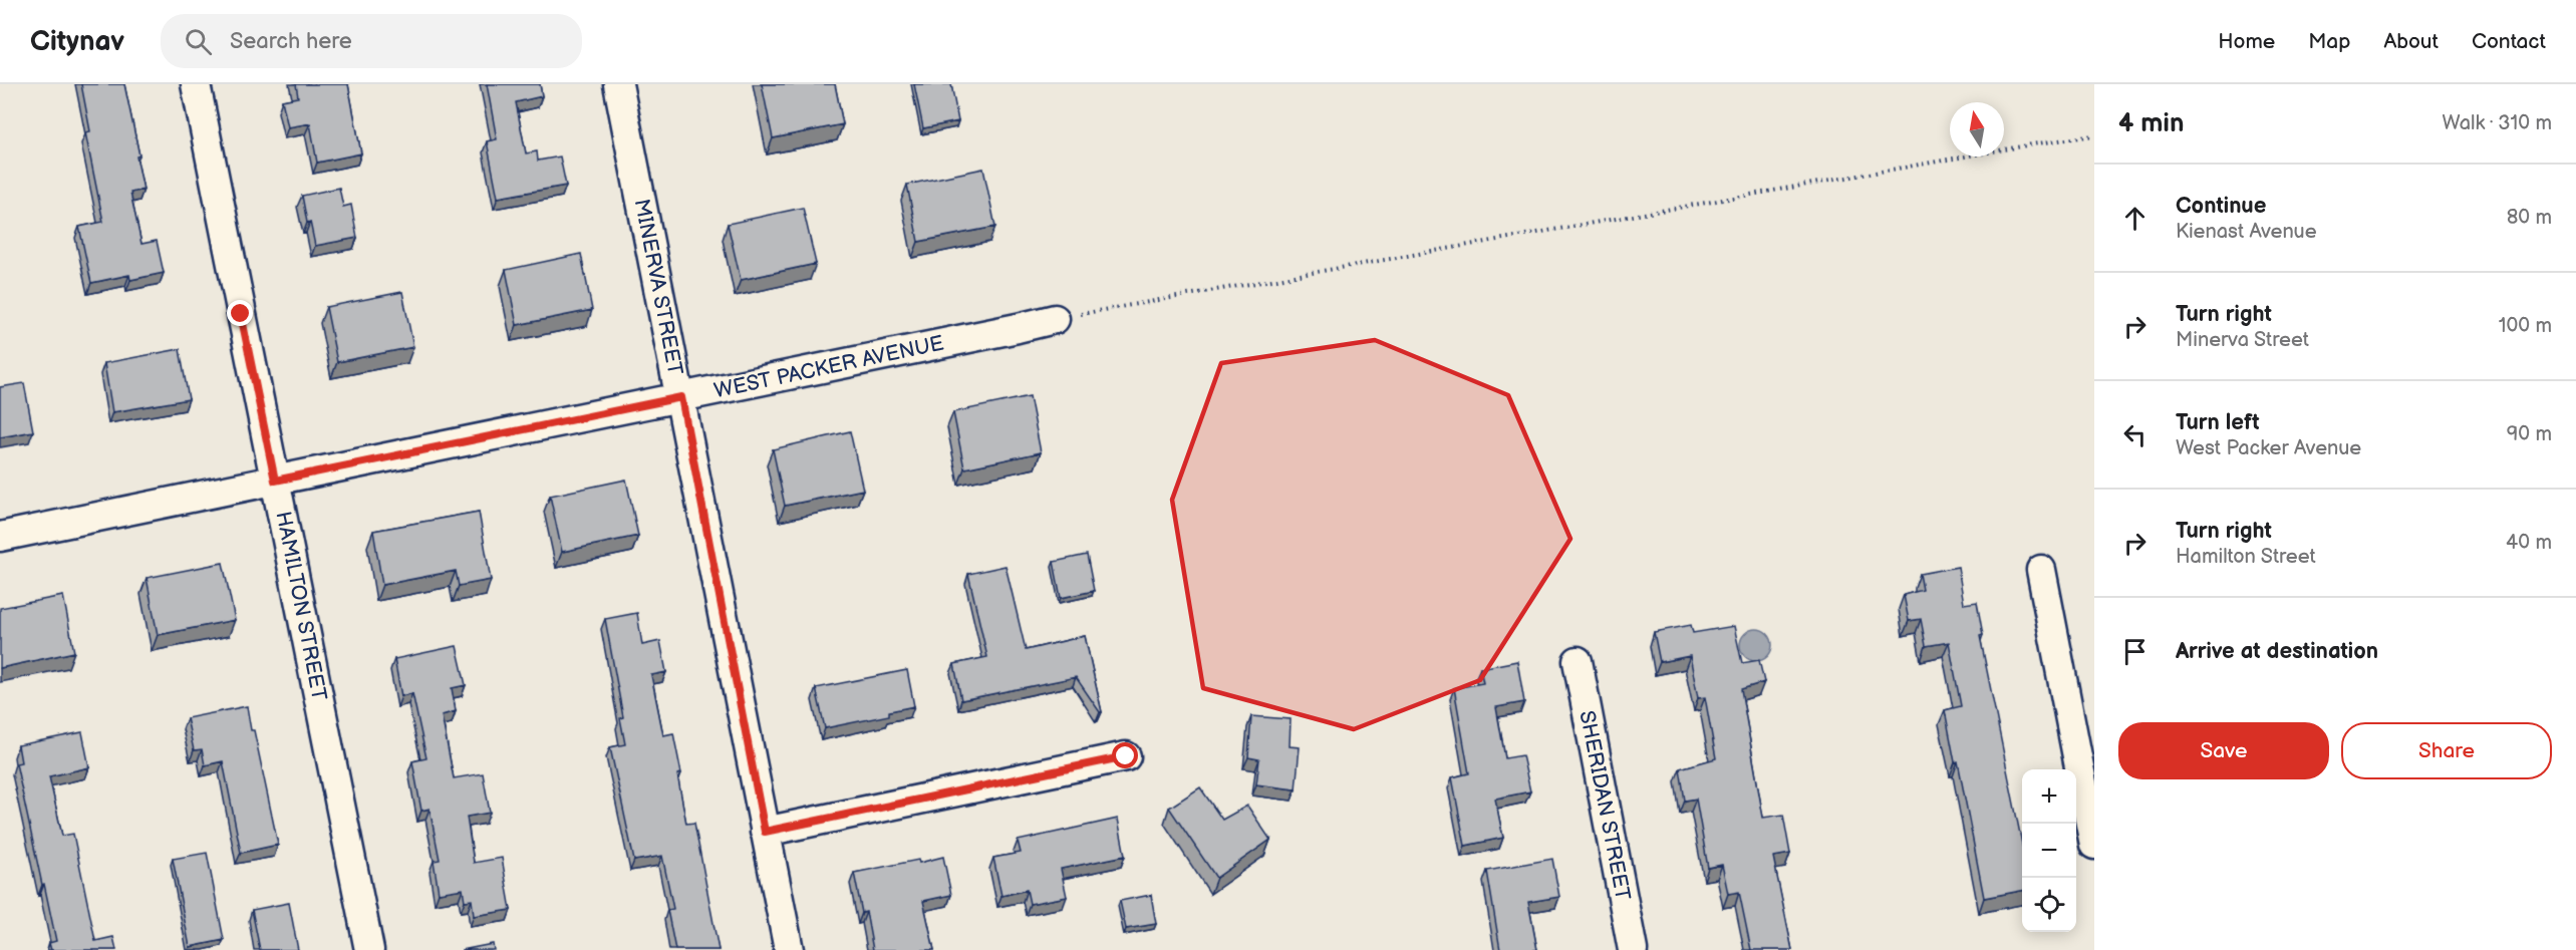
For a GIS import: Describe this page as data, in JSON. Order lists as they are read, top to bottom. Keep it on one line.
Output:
{"streets":{"street":["MINERVA STREET","WEST PACKER AVENUE","HAMILTON STREET","SHERIDAN STREET"]},"crossings":[["MINERVA STREET","WEST PACKER AVENUE"],["WEST PACKER AVENUE","HAMILTON STREET"]],"north":"top","page":{"header":"Citynav","search":"Search here","nav":["Home","Map","About","Contact"],"heading":["4 min","Walk · 310 m"],"list":[["Continue","Kienast Avenue","80 m"],["Turn right","Minerva Street","100 m"],["Turn left","West Packer Avenue","90 m"],["Turn right","Hamilton Street","40 m"],"Arrive at destination"],"buttons":["Save","Share"],"map_buttons":["+","−"]}}
